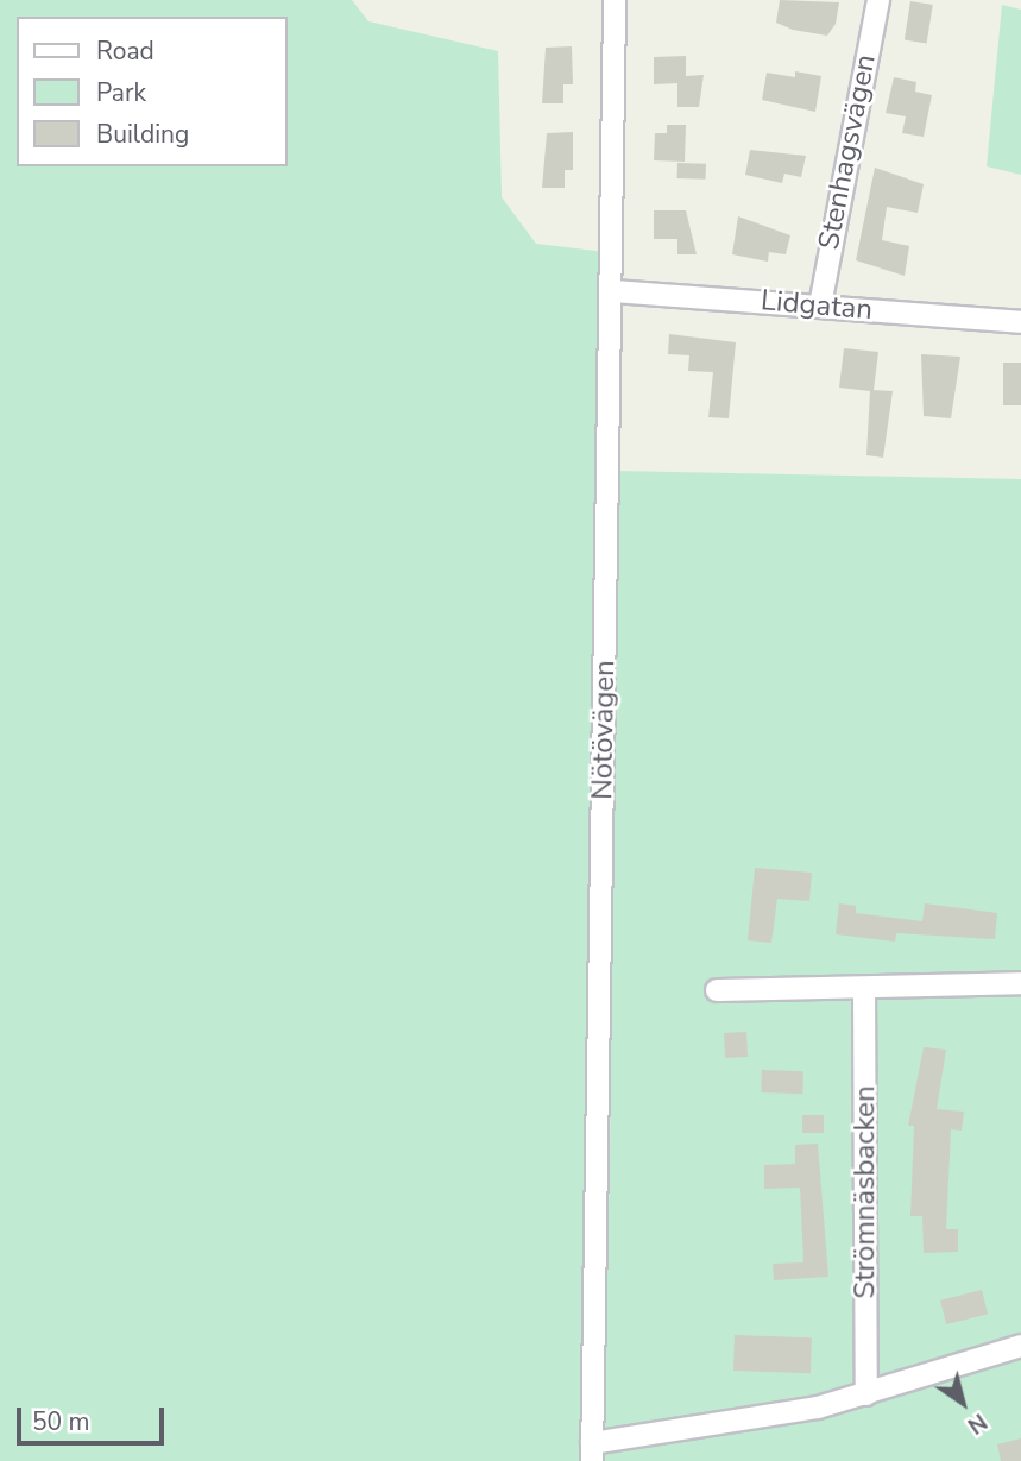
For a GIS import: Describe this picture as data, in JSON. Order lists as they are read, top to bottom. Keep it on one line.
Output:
{"streets":{"street":["Stenhagsvägen","Lidgatan","Nötövägen","Strömnäsbacken"]},"crossings":[["Stenhagsvägen","Lidgatan"],["Lidgatan","Nötövägen"]],"legend":["Road","Park","Building"],"scale_bar":"50 m","north":"bottom right"}
